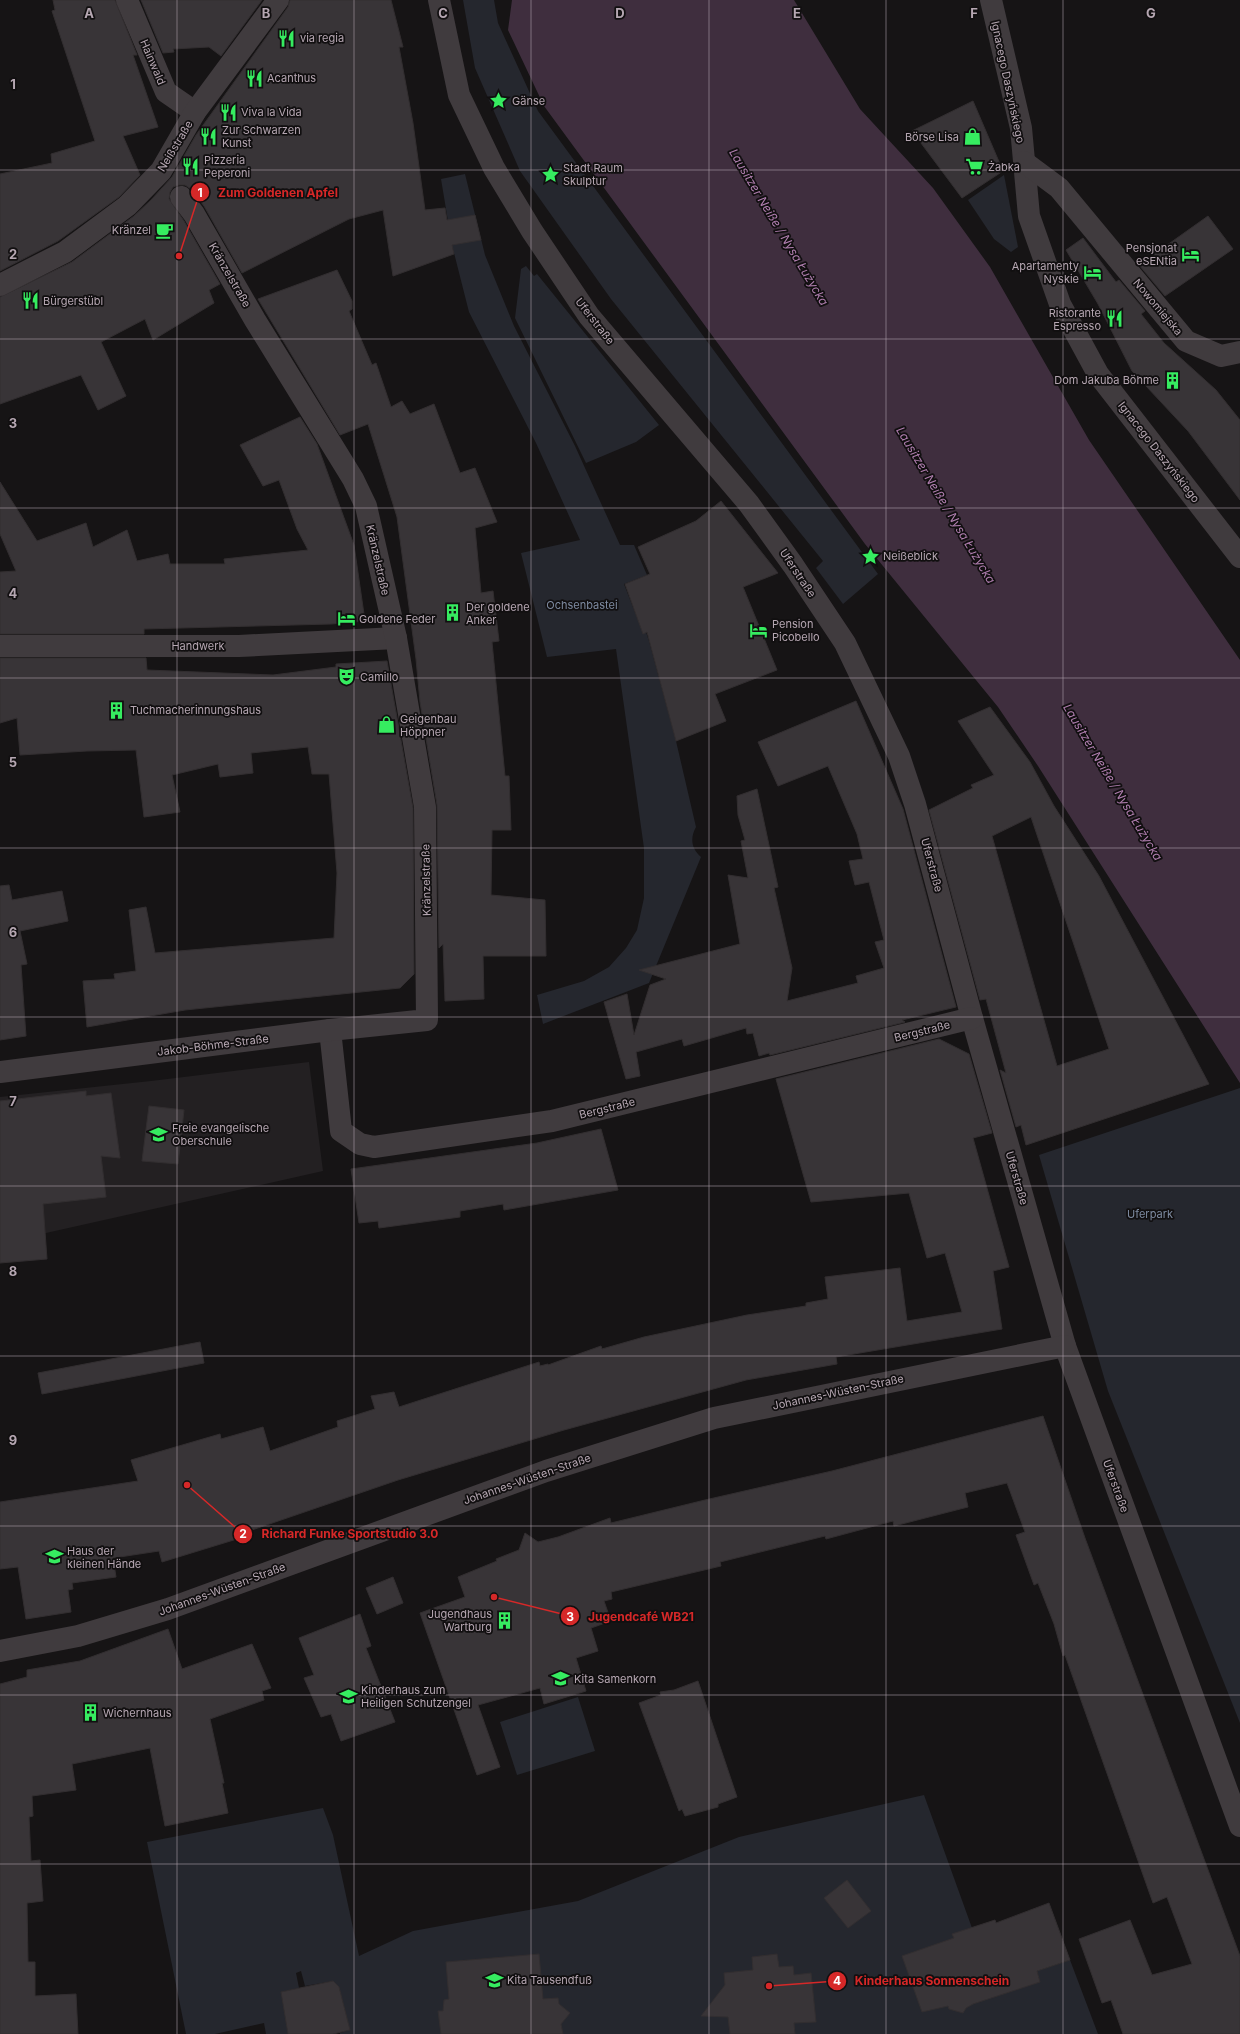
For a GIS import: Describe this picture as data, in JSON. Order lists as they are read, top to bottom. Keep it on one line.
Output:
{"streets":{"street":["Hainwald","Ignacego Daszyńskiego","Neißstraße","Kränzelstraße","Nowomiejska","Uferstraße","Handwerk","Bergstraße","Jakob-Böhme-Straße","Johannes-Wüsten-Straße"]},"crossings":[["Hainwald","Neißstraße"],["Ignacego Daszyńskiego","Nowomiejska"],["Neißstraße","Kränzelstraße"],["Kränzelstraße","Handwerk"],["Kränzelstraße","Jakob-Böhme-Straße"],["Uferstraße","Bergstraße"],["Uferstraße","Johannes-Wüsten-Straße"],["Bergstraße","Jakob-Böhme-Straße"]],"water":["Lausitzer Neiße / Nysa Łużycka"],"parks":["Ochsenbastei","Uferpark"],"places":{"restaurant":["via regia","Acanthus","Viva la Vida","Zur Schwarzen Kunst","Pizzeria Peperoni","Bürgerstübl","Ristorante Espresso"],"place":["Gänse","Stadt Raum Skulptur","Neißeblick"],"shop":["Börse Lisa","Geigenbau Höppner"],"supermarket":["Żabka"],"cafe":["Kränzel"],"hotel":["Pensjonat eSENtia","Apartamenty Nyskie","Goldene Feder","Pension Picobello"],"other":["Zum Goldenen Apfel","Richard Funke Sportstudio 3.0","Jugendcafé WB21","Kinderhaus Sonnenschein"],"building":["Dom Jakuba Böhme","Der goldene Anker","Tuchmacherinnungshaus","Jugendhaus Wartburg","Wichernhaus"],"theatre":["Camillo"],"school or university":["Freie evangelische Oberschule","Haus der kleinen Hände","Kita Samenkorn","Kinderhaus zum Heiligen Schutzengel","Kita Tausendfuß"]},"grid":{"columns":["A","B","C","D","E","F","G"],"rows":["1","2","3","4","5","6","7","8","9"]}}
